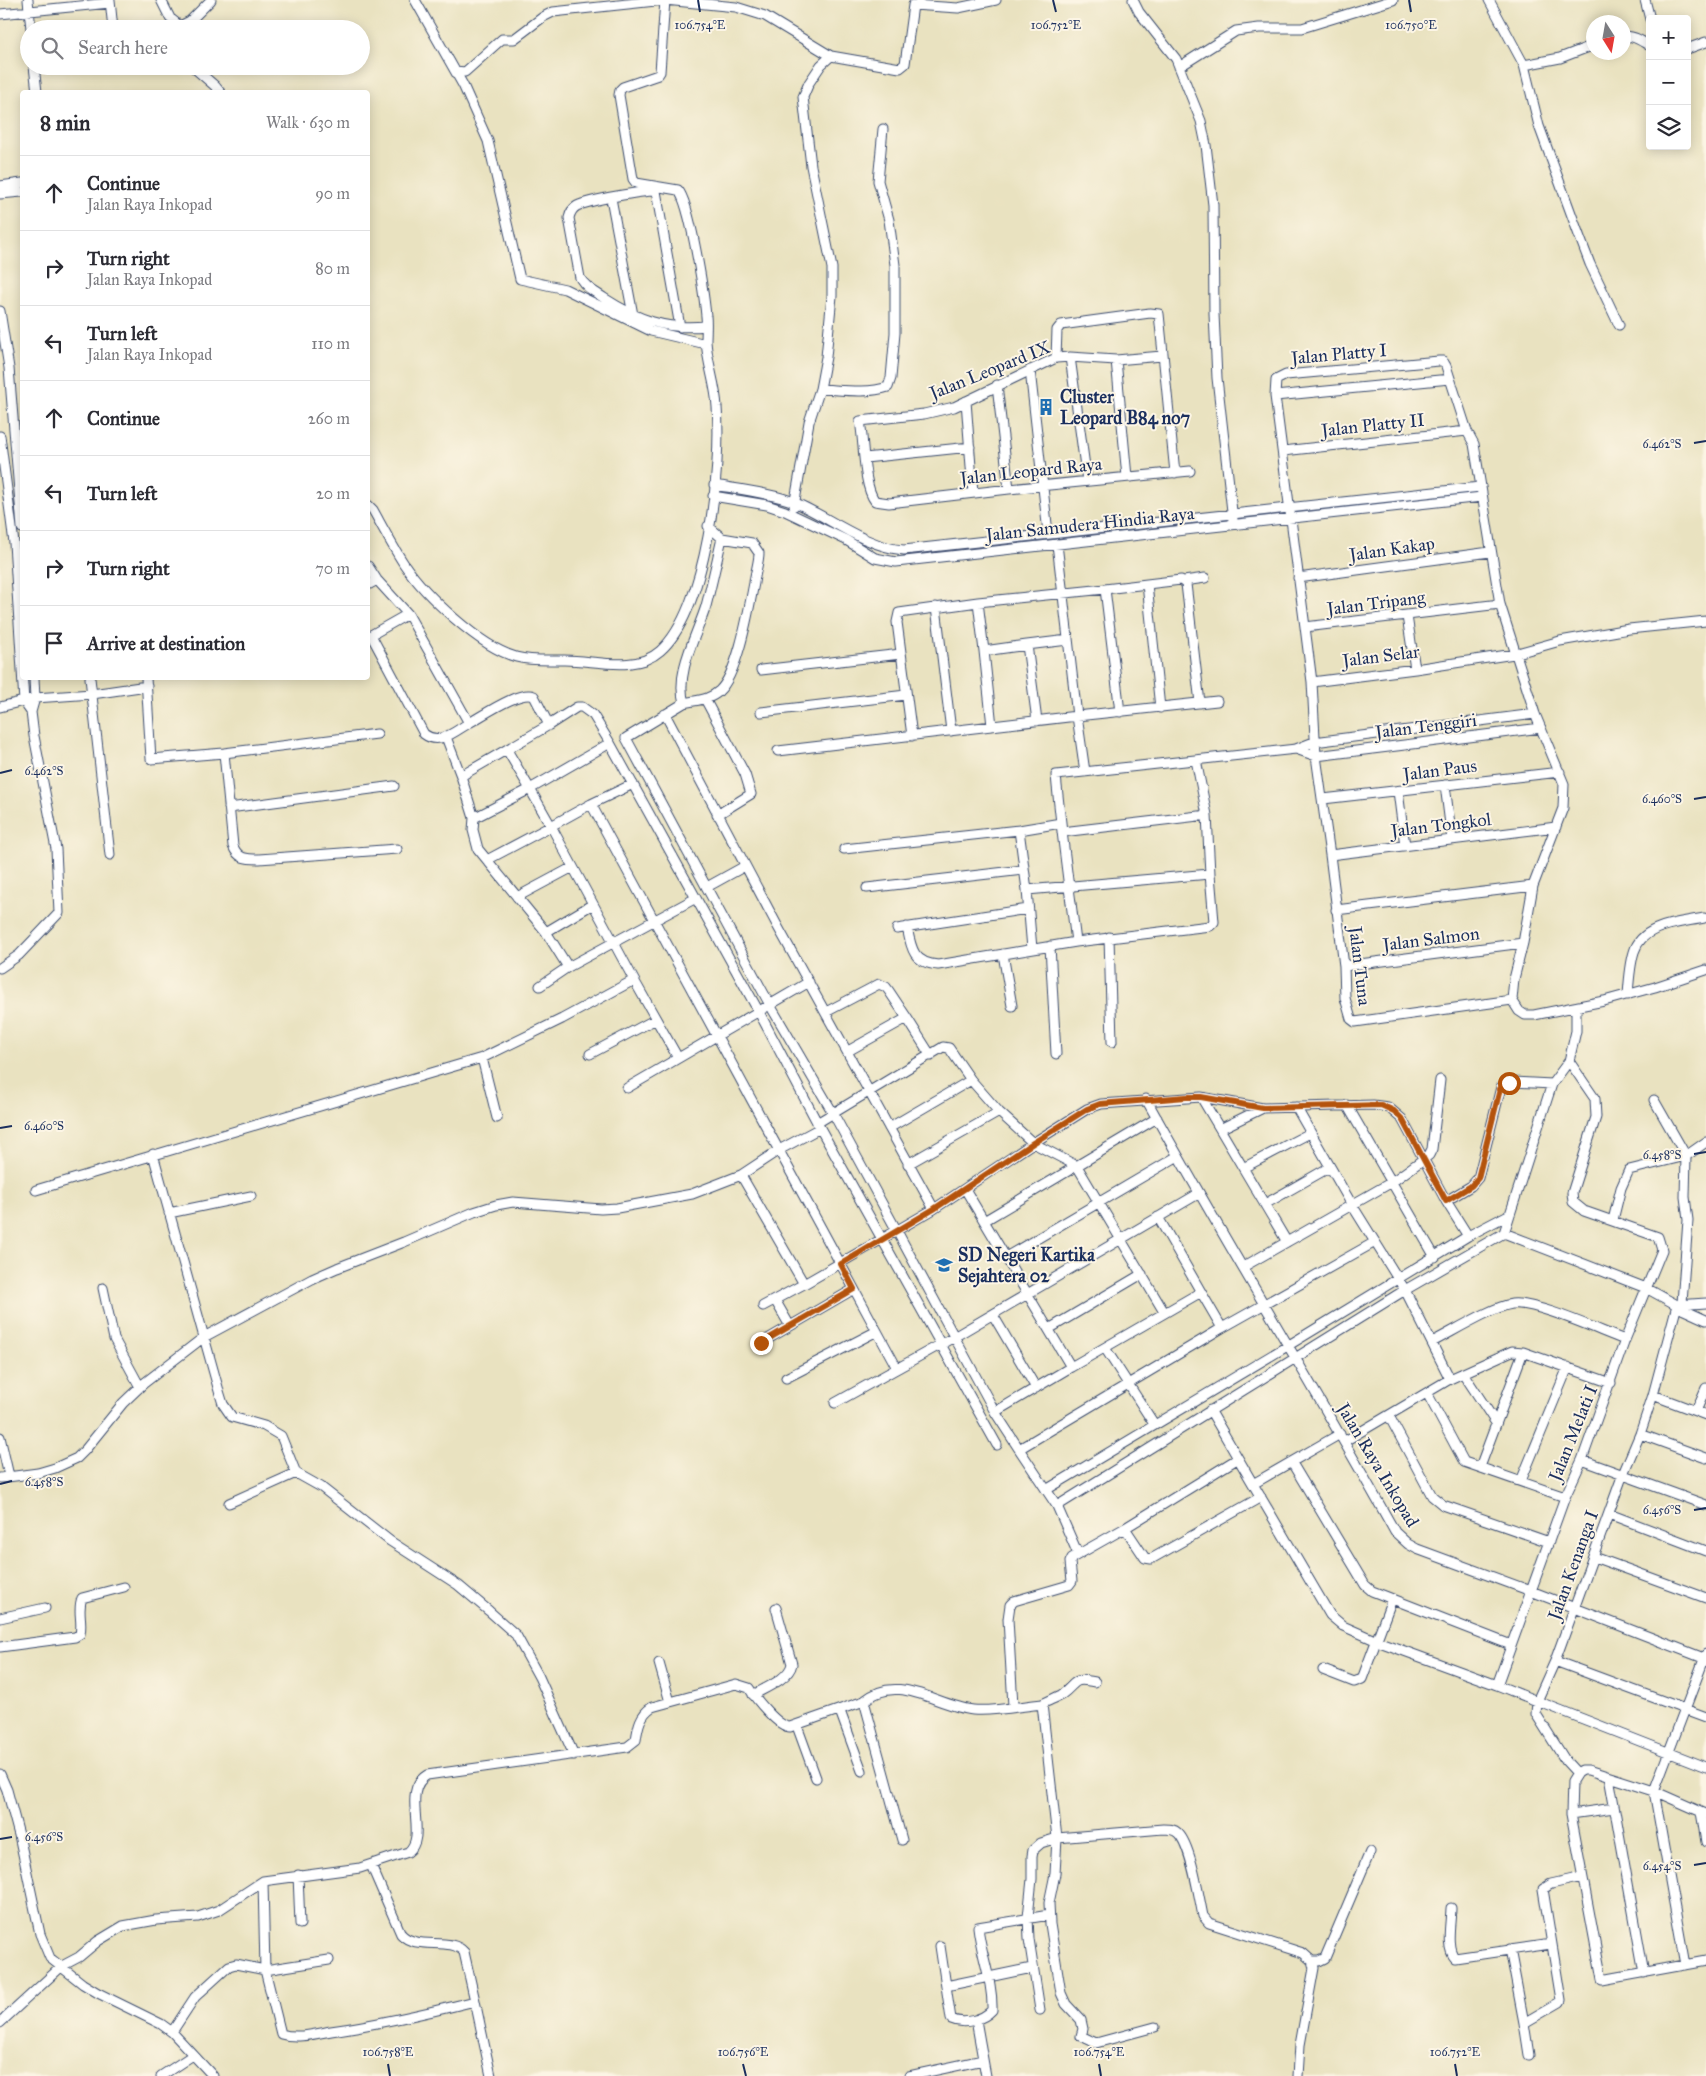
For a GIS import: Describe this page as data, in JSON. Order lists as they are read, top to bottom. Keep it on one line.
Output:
{"streets":{"street":["Jalan Platty I","Jalan Leopard IX","Jalan Platty II","Jalan Leopard Raya","Jalan Samudera Hindia Raya","Jalan Kakap","Jalan Tripang","Jalan Selar","Jalan Tenggiri","Jalan Paus","Jalan Tongkol","Jalan Salmon","Jalan Tuna","Jalan Melati I","Jalan Raya Inkopad","Jalan Kenanga I"]},"crossings":[["Jalan Platty I","Jalan Platty II"],["Jalan Platty I","Jalan Samudera Hindia Raya"],["Jalan Platty I","Jalan Kakap"],["Jalan Platty I","Jalan Tripang"],["Jalan Platty I","Jalan Selar"],["Jalan Platty I","Jalan Tenggiri"],["Jalan Platty I","Jalan Paus"],["Jalan Platty I","Jalan Tongkol"],["Jalan Platty I","Jalan Salmon"],["Jalan Platty I","Jalan Tuna"],["Jalan Leopard IX","Jalan Leopard Raya"],["Jalan Kakap","Jalan Tripang"],["Jalan Tenggiri","Jalan Tuna"],["Jalan Paus","Jalan Tuna"],["Jalan Tongkol","Jalan Tuna"],["Jalan Salmon","Jalan Tuna"],["Jalan Melati I","Jalan Raya Inkopad"],["Jalan Raya Inkopad","Jalan Kenanga I"]],"places":{"building":["Cluster Leopard B84 no7"],"school or university":["SD Negeri Kartika Sejahtera 02"]},"north":"bottom","page":{"map_buttons":["+","−"],"search":"Search here","heading":["8 min","Walk · 630 m"],"list":[["Continue","Jalan Raya Inkopad","90 m"],["Turn right","Jalan Raya Inkopad","80 m"],["Turn left","Jalan Raya Inkopad","110 m"],["Continue","260 m"],["Turn left","20 m"],["Turn right","70 m"],"Arrive at destination"]},"coordinates":["106.754°E","106.752°E","106.750°E","6.462°S","6.460°S","6.458°S","6.456°S","6.454°S","106.758°E","106.756°E"]}
